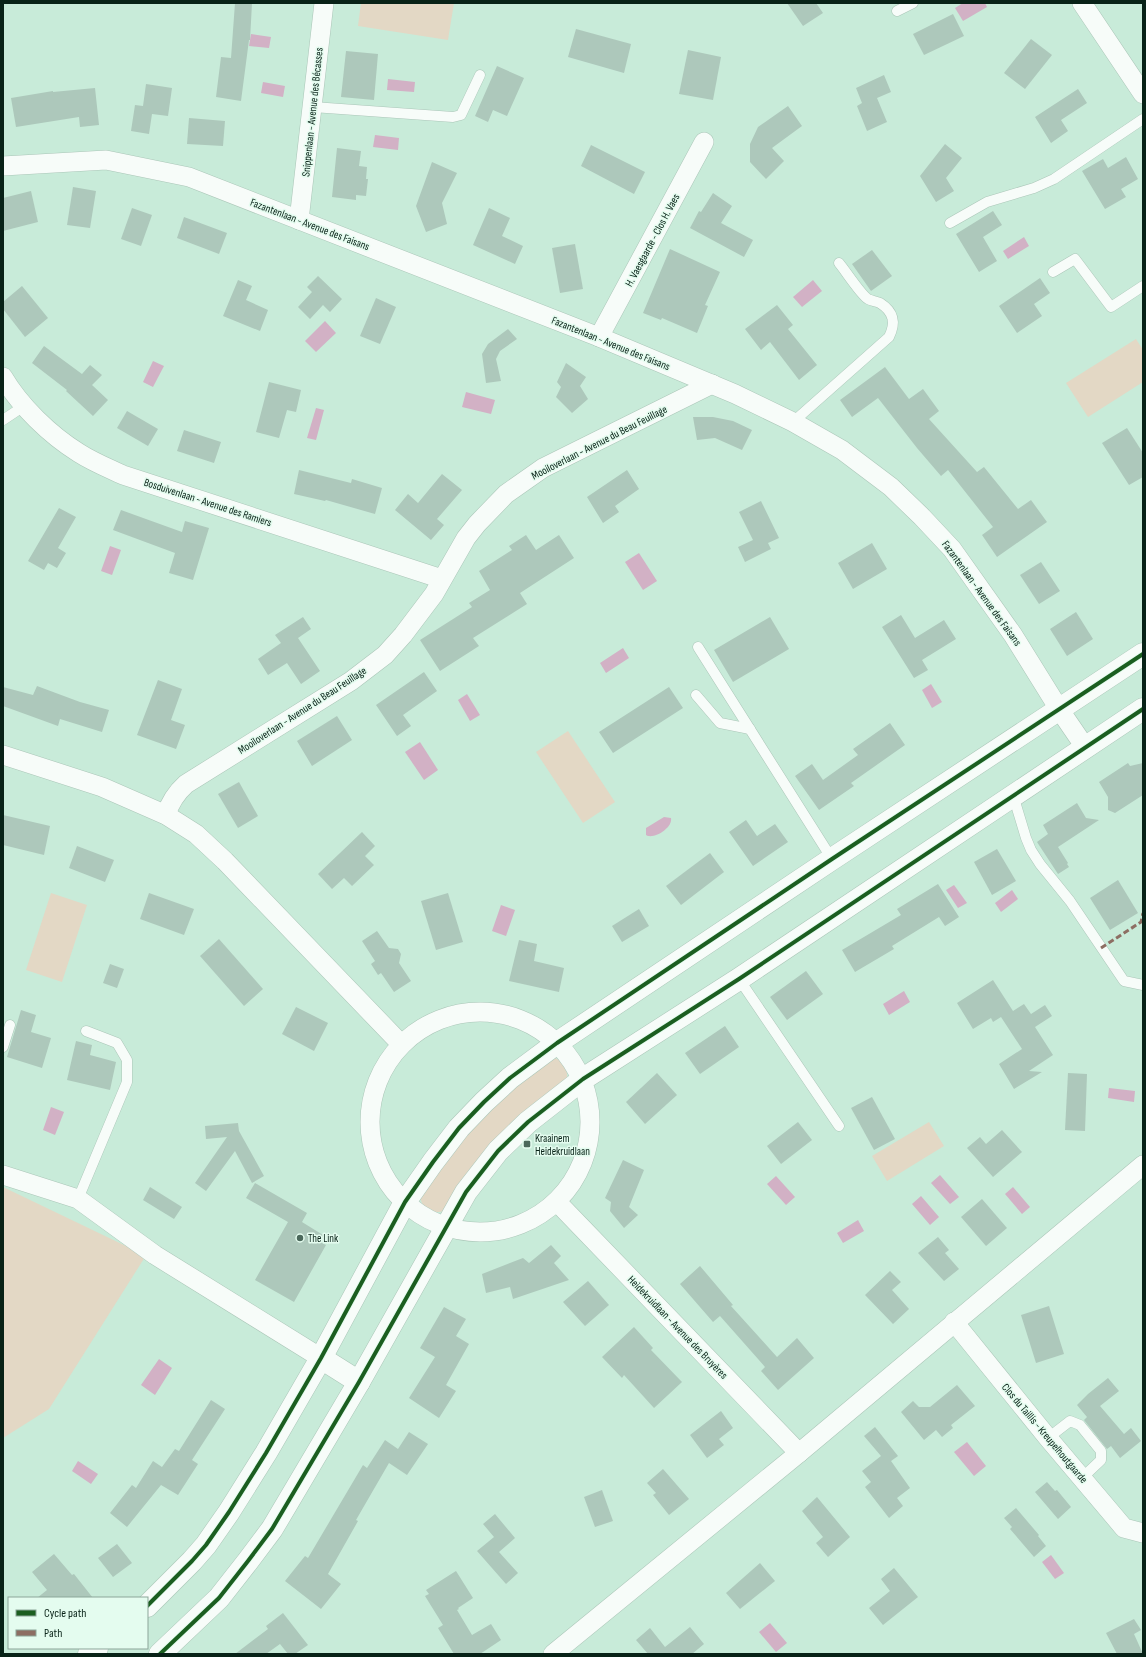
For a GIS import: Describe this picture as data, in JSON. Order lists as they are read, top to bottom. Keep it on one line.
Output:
{"streets":{"street":["Snippenlaan - Avenue des Bécasses","Fazantenlaan - Avenue des Faisans","H. Vaesgaarde - Clos H. Vaes","Mooiloverlaan - Avenue du Beau Feuillage","Bosduivenlaan - Avenue des Ramiers","Heidekruidlaan - Avenue des Bruyères","Clos du Taillis - Kreupelhoutgaarde"]},"crossings":[["Snippenlaan - Avenue des Bécasses","Fazantenlaan - Avenue des Faisans"],["Fazantenlaan - Avenue des Faisans","H. Vaesgaarde - Clos H. Vaes"],["Fazantenlaan - Avenue des Faisans","Mooiloverlaan - Avenue du Beau Feuillage"],["Mooiloverlaan - Avenue du Beau Feuillage","Bosduivenlaan - Avenue des Ramiers"]],"places":{"transit":["Kraainem Heidekruidlaan"],"other":["The Link"]},"legend":["Cycle path","Path"]}
